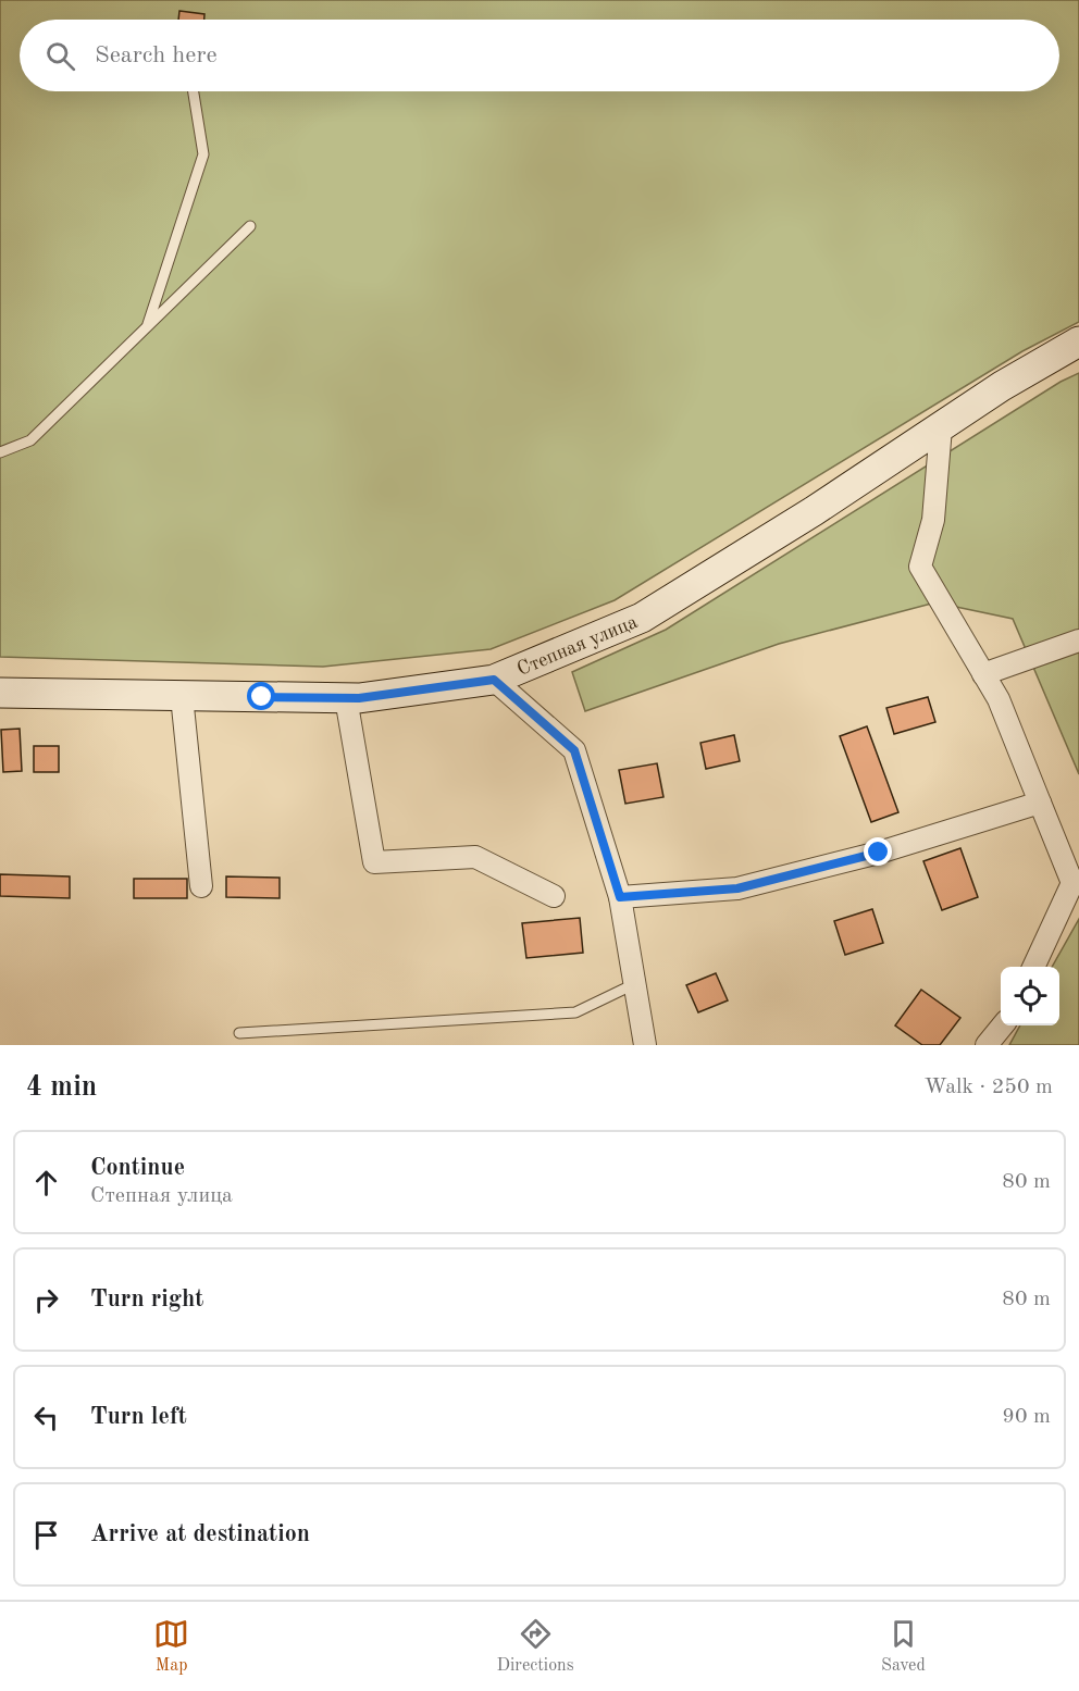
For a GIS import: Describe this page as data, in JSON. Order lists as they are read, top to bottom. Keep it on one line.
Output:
{"streets":{"street":["Степная улица"]},"page":{"search":"Search here","heading":["4 min","Walk · 250 m"],"list":[["Continue","Степная улица","80 m"],["Turn right","80 m"],["Turn left","90 m"],"Arrive at destination"],"nav":["Map","Directions","Saved"]}}
